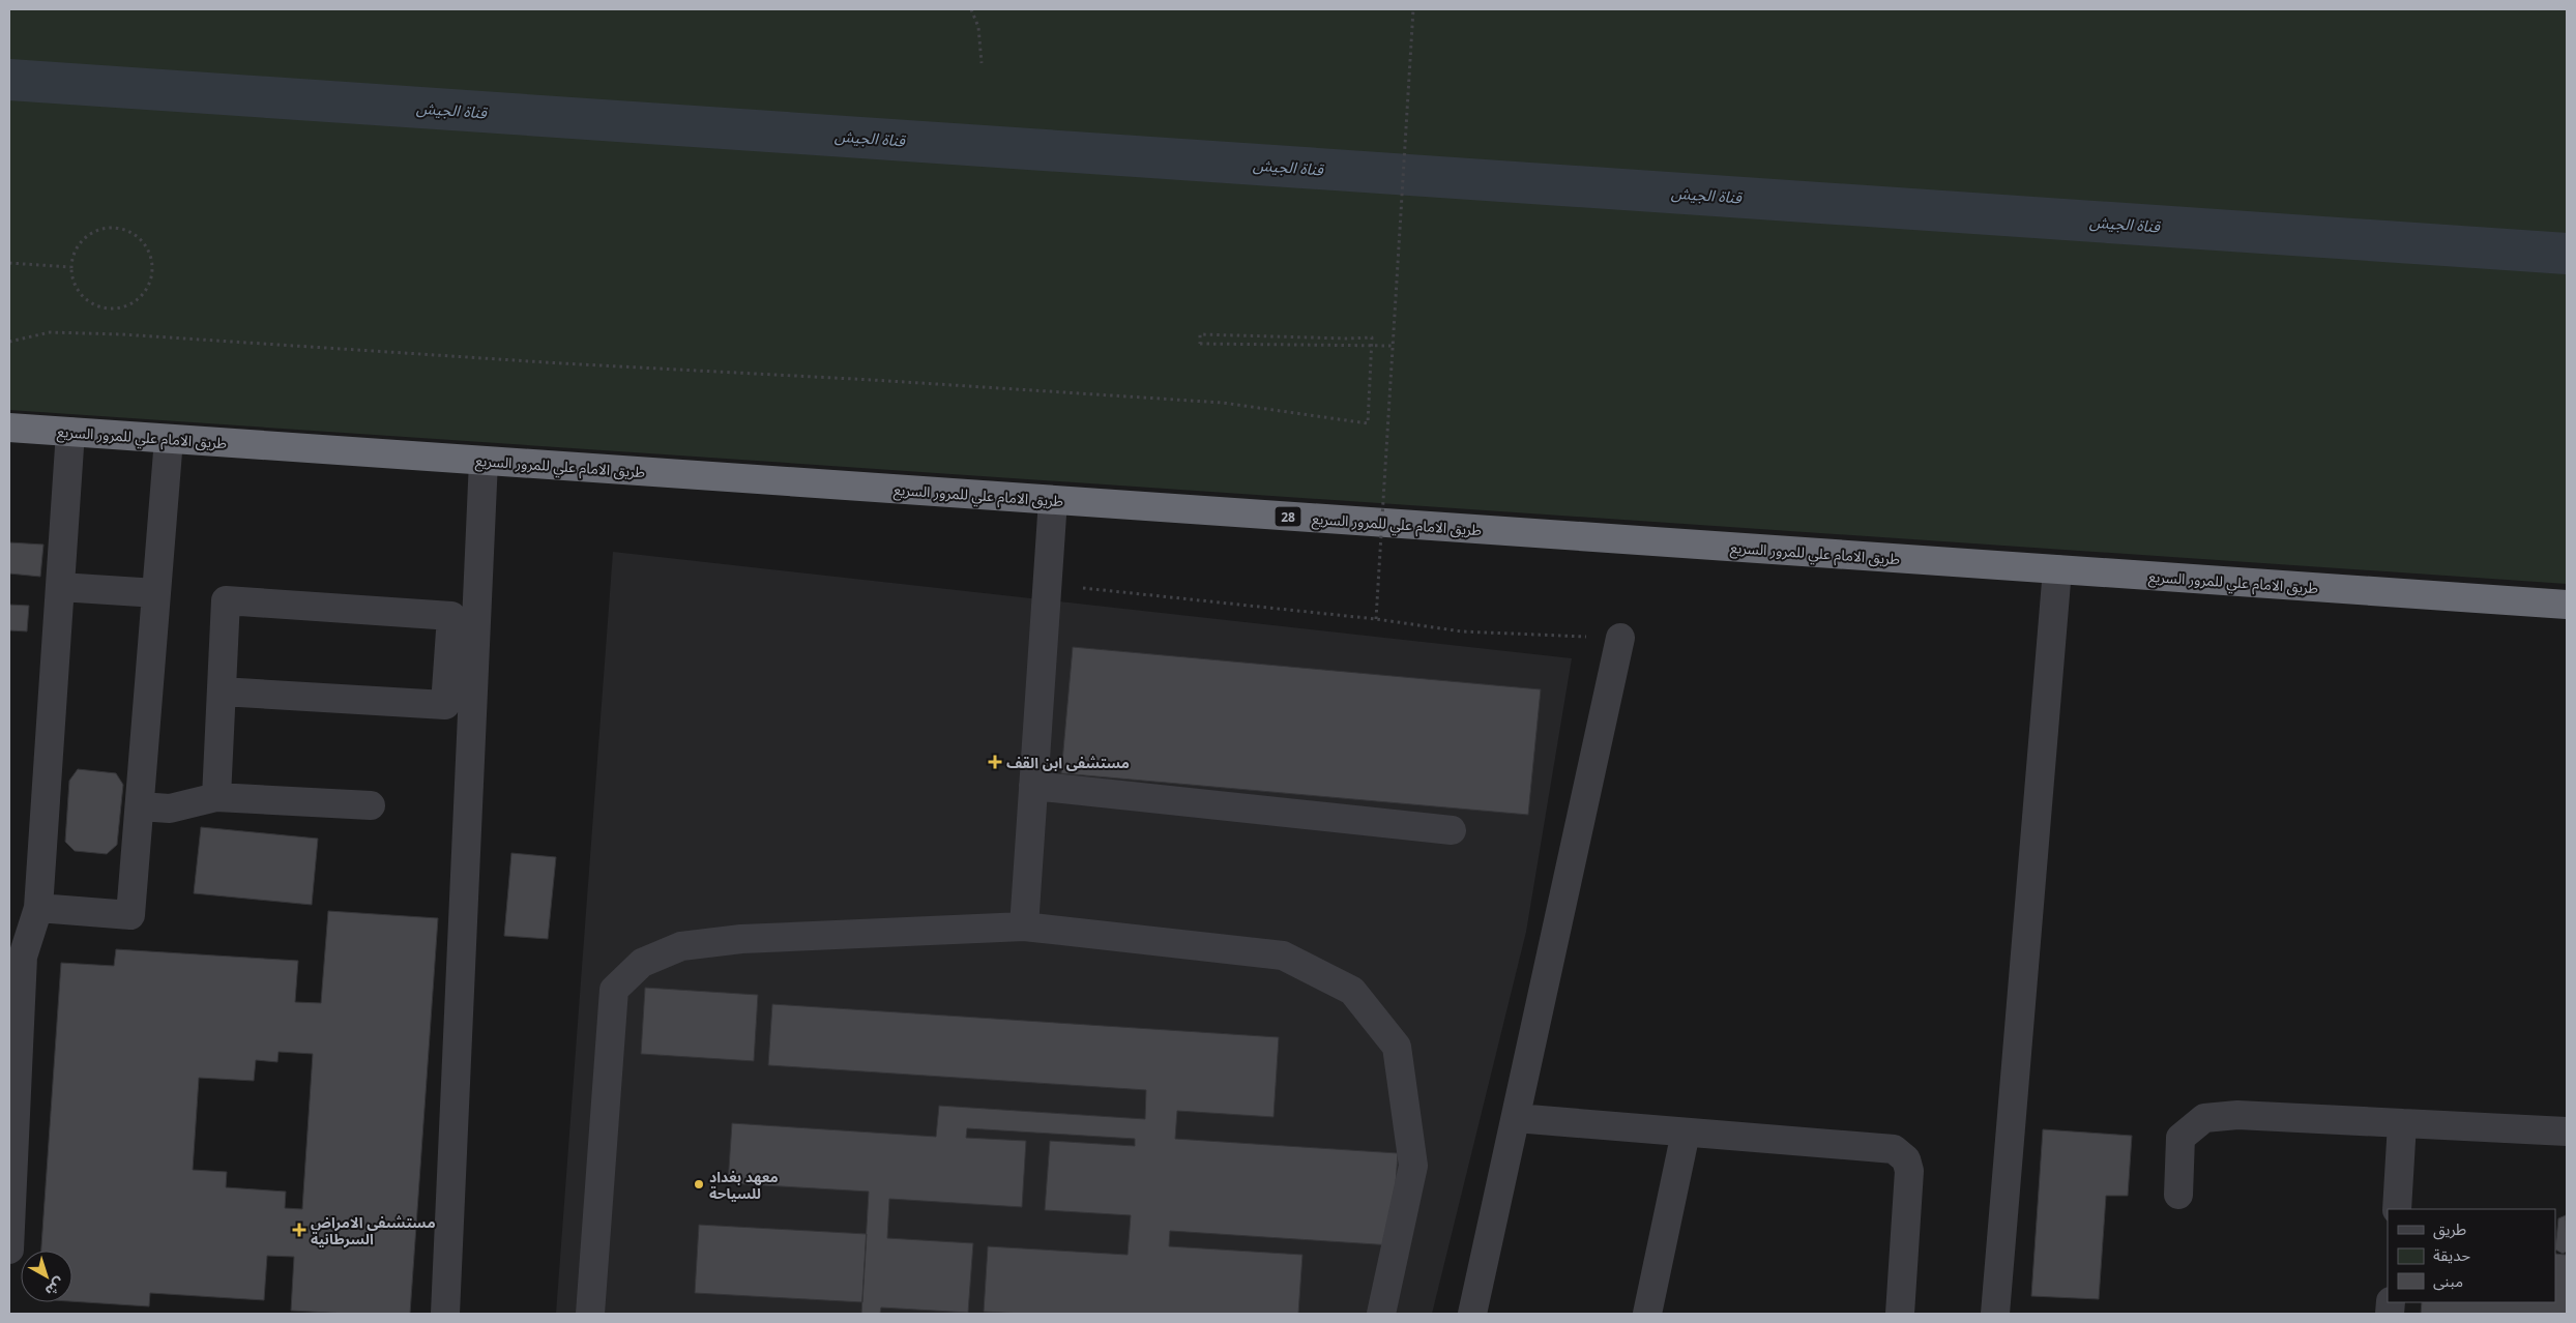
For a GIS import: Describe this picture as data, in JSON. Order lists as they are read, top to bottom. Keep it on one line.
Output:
{"streets":{"highway":["طريق الامام علي للمرور السريع","28"]},"water":["قناة الجيش"],"places":{"health":["مستشفى ابن القف","مستشىفى الامراض السرطانية"],"other":["معهد بغداد للسياحة"]},"legend":["طريق","حديقة","مبنى"],"north":"bottom right"}
